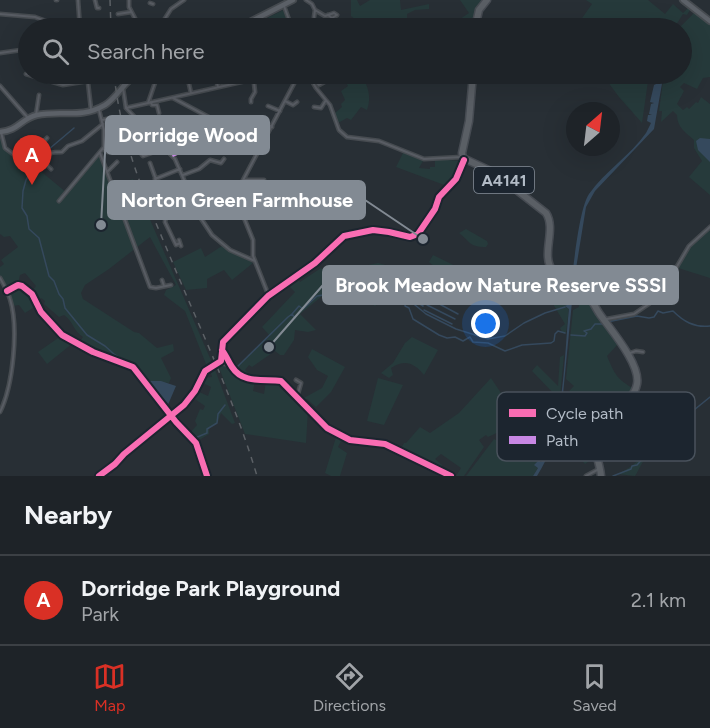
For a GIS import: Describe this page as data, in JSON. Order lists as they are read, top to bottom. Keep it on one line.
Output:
{"streets":{"main road":["A4141"]},"places":["Dorridge Wood","Norton Green Farmhouse","Brook Meadow Nature Reserve SSSI"],"legend":["Cycle path","Path"],"north":"top right","page":{"search":"Search here","pins":"A","heading":"Nearby","list":[{"mark":"A","name":"Dorridge Park Playground","note":"Park","value":"2.1 km"}],"nav":["Map","Directions","Saved"]}}
